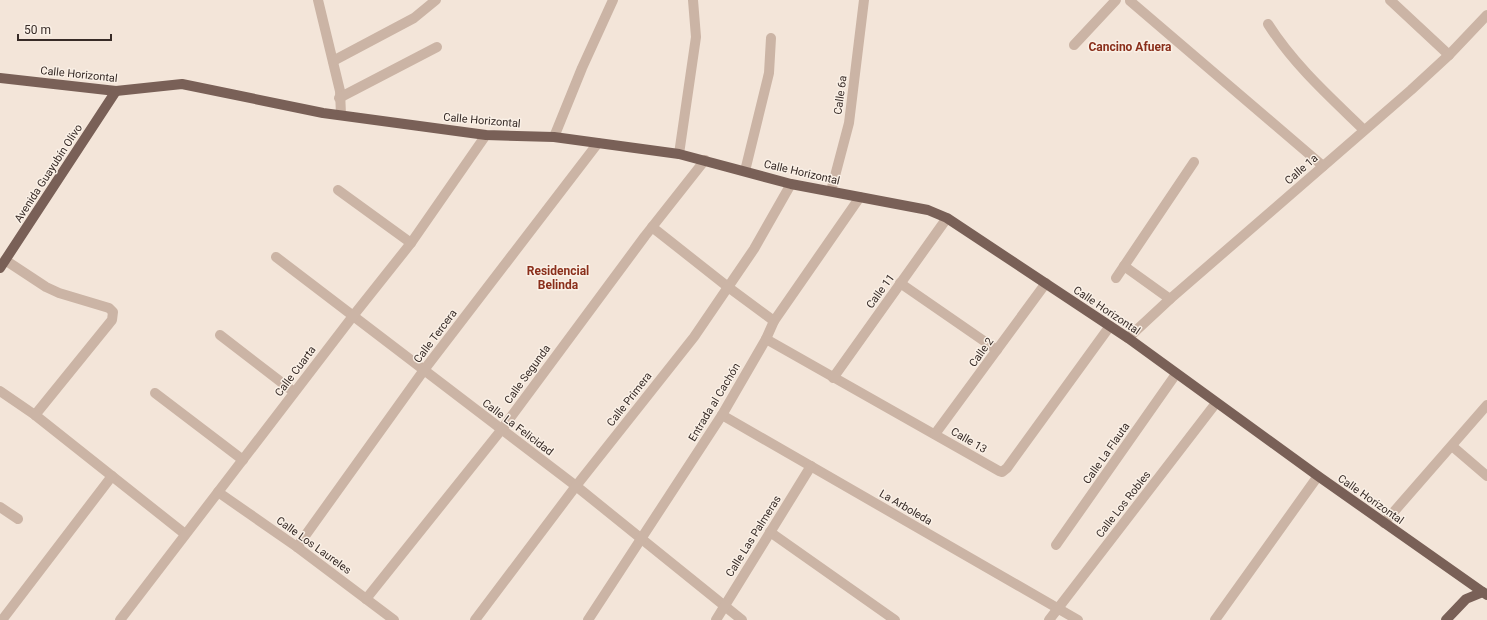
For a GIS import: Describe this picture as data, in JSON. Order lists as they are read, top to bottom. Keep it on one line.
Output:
{"streets":{"main road":["Calle Horizontal","Avenida Guayubín Olivo"],"street":["Calle 6a","Calle 1a","Calle 11","Calle Tercera","Calle 2","Calle Cuarta","Calle Segunda","Calle Primera","Entrada al Cachón","Calle La Felicidad","Calle 13","Calle La Flauta","Calle Los Robles","La Arboleda","Calle Las Palmeras","Calle Los Laureles"]},"crossings":[["Calle Horizontal","Calle 6a"],["Calle Horizontal","Calle 1a"],["Calle Horizontal","Avenida Guayubín Olivo"],["Calle Horizontal","Calle 11"],["Calle Horizontal","Calle Tercera"],["Calle Horizontal","Calle 2"],["Calle Horizontal","Calle Cuarta"],["Calle Horizontal","Calle Segunda"],["Calle Horizontal","Calle Primera"],["Calle Horizontal","Entrada al Cachón"],["Calle Horizontal","Calle 13"],["Calle Horizontal","Calle La Flauta"],["Calle Horizontal","Calle Los Robles"],["Calle 11","Calle 13"],["Calle Tercera","Calle La Felicidad"],["Calle Tercera","Calle Los Laureles"],["Calle 2","Calle 13"],["Calle Cuarta","Calle La Felicidad"],["Calle Cuarta","Calle Los Laureles"],["Calle Segunda","Calle La Felicidad"],["Calle Segunda","Calle Los Laureles"],["Calle Primera","Calle La Felicidad"],["Entrada al Cachón","Calle La Felicidad"],["Entrada al Cachón","Calle 13"],["Entrada al Cachón","La Arboleda"],["Calle La Felicidad","Calle Las Palmeras"],["Calle Los Robles","La Arboleda"],["La Arboleda","Calle Las Palmeras"]],"districts":["Cancino Afuera","Residencial Belinda"],"scale_bar":"50 m"}
